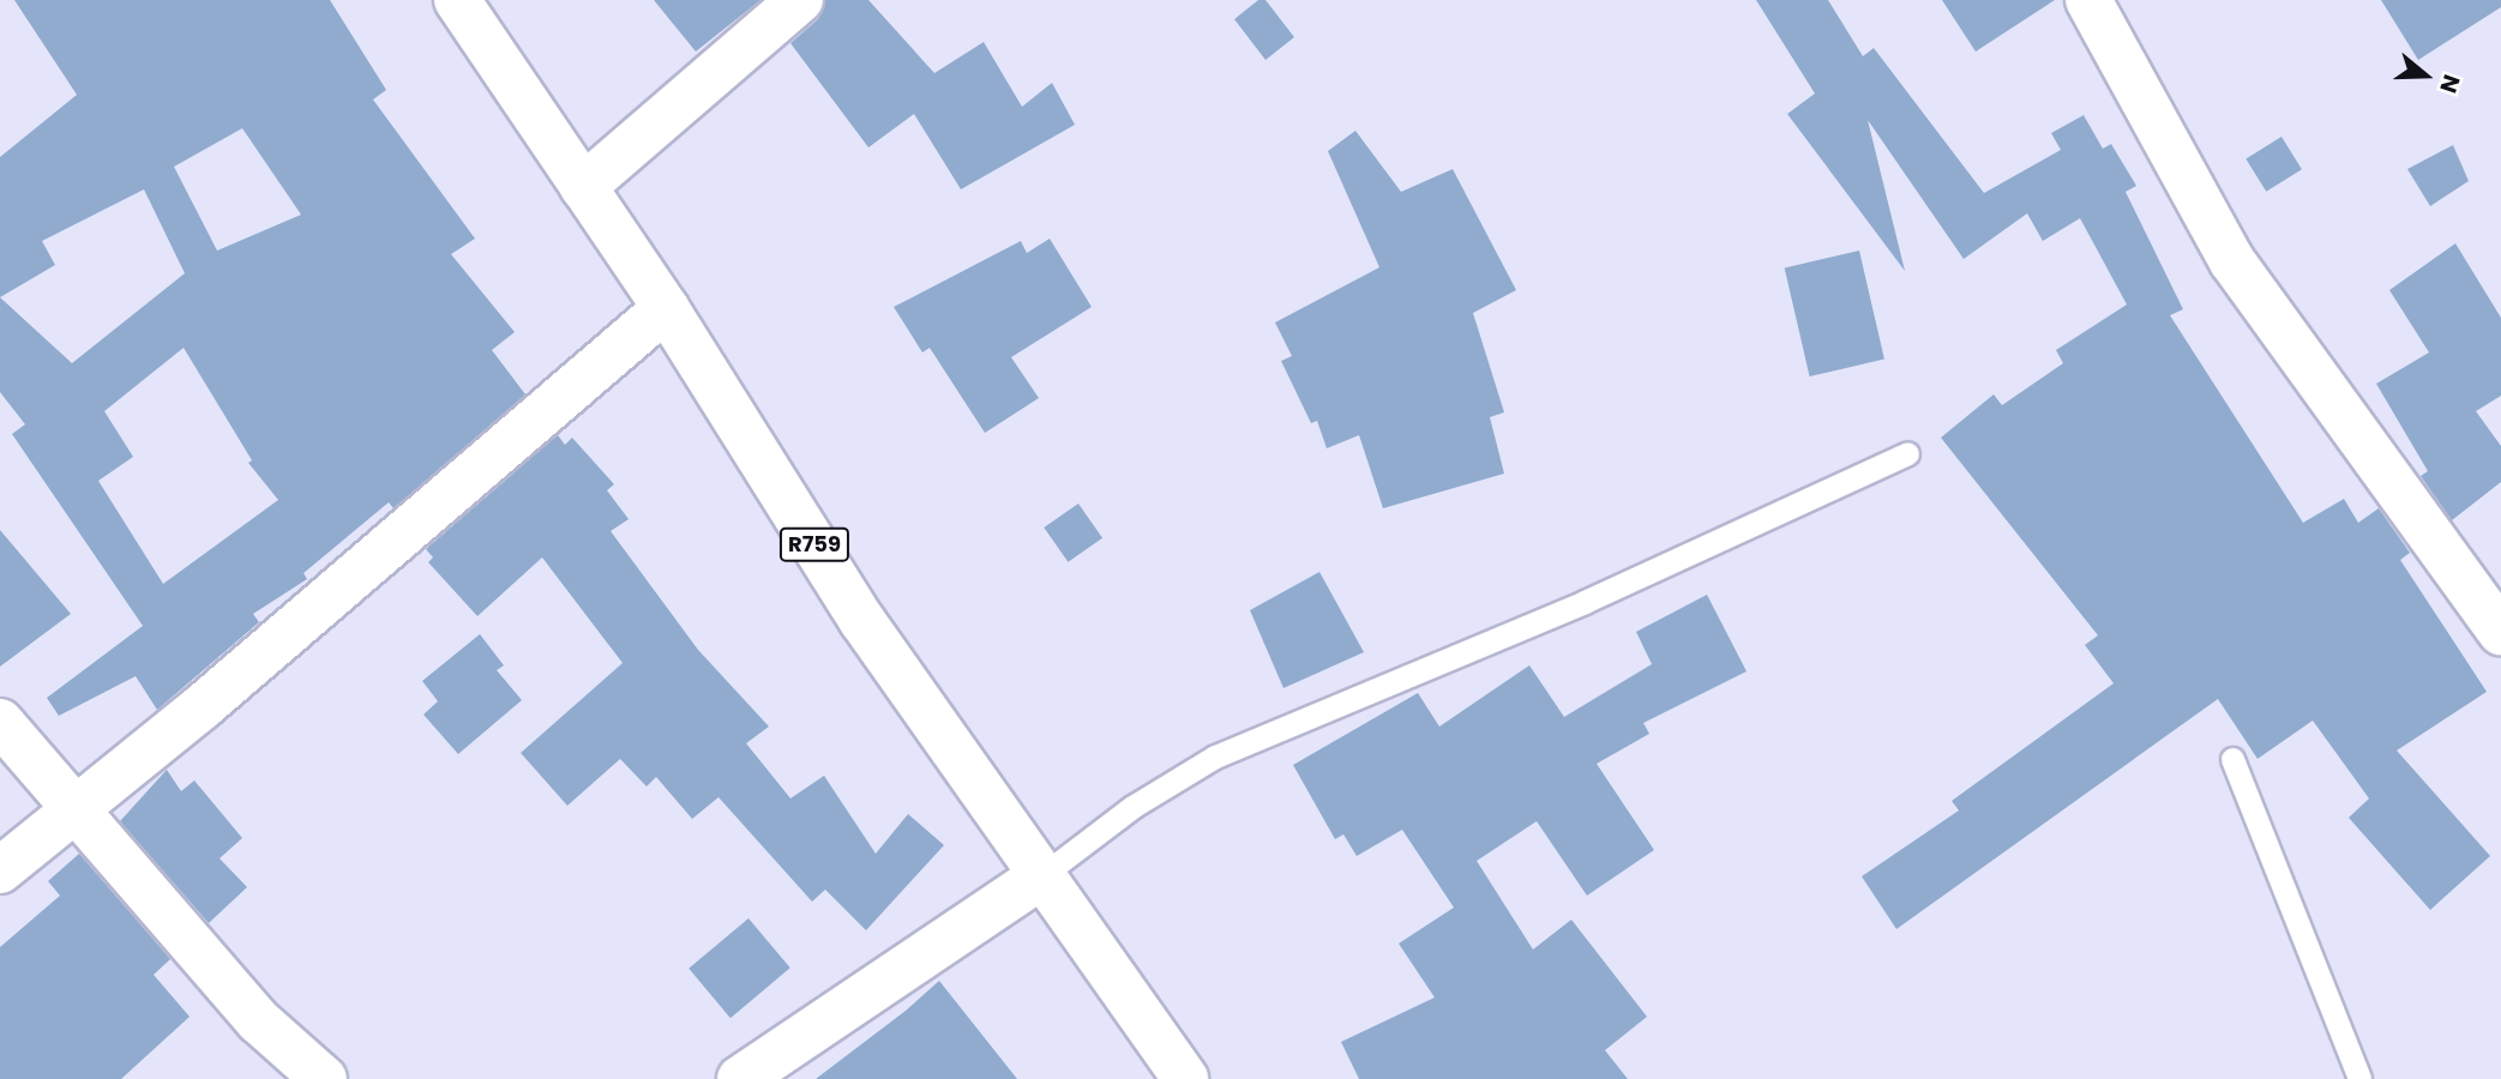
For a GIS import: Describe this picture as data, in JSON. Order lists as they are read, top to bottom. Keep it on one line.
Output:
{"streets":{"street":["R759"]},"north":"right"}
